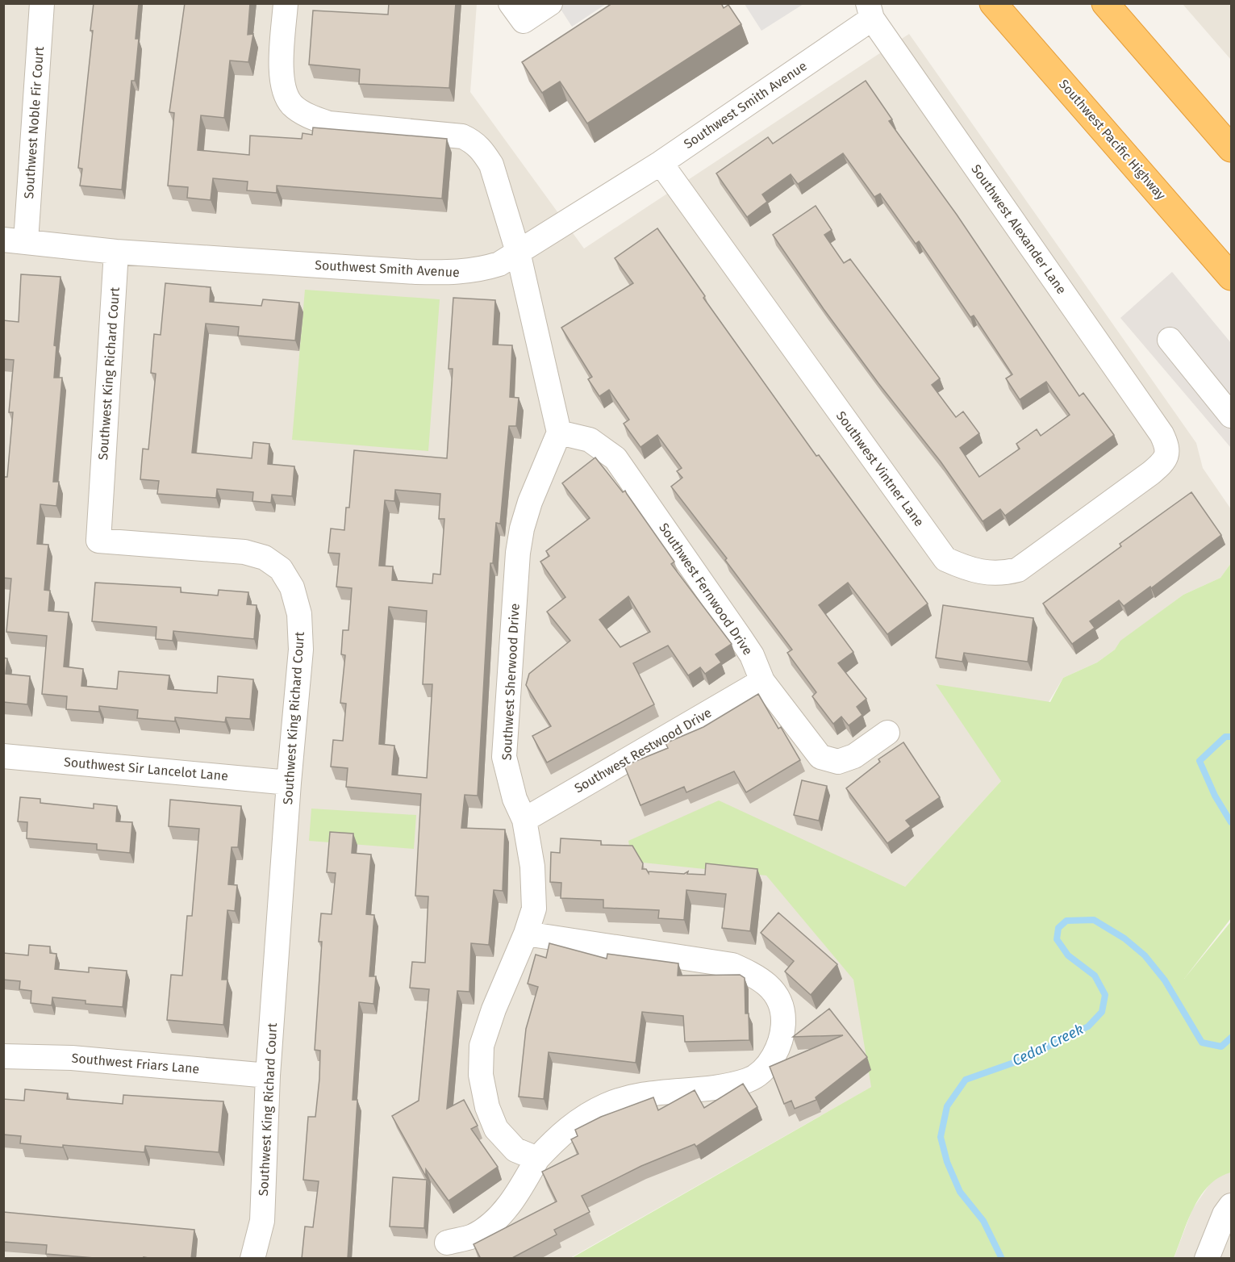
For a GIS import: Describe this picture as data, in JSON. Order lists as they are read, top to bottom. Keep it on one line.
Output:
{"streets":{"highway":["Southwest Pacific Highway"],"street":["Southwest Smith Avenue","Southwest Noble Fir Court","Southwest Alexander Lane","Southwest King Richard Court","Southwest Vintner Lane","Southwest Fernwood Drive","Southwest Sherwood Drive","Southwest Restwood Drive","Southwest Sir Lancelot Lane","Southwest Friars Lane"]},"crossings":[["Southwest Smith Avenue","Southwest Noble Fir Court"],["Southwest Smith Avenue","Southwest Alexander Lane"],["Southwest Smith Avenue","Southwest King Richard Court"],["Southwest Smith Avenue","Southwest Vintner Lane"],["Southwest Alexander Lane","Southwest Vintner Lane"],["Southwest King Richard Court","Southwest Sir Lancelot Lane"],["Southwest King Richard Court","Southwest Friars Lane"],["Southwest Fernwood Drive","Southwest Sherwood Drive"],["Southwest Fernwood Drive","Southwest Restwood Drive"],["Southwest Sherwood Drive","Southwest Restwood Drive"]],"water":["Cedar Creek"]}
